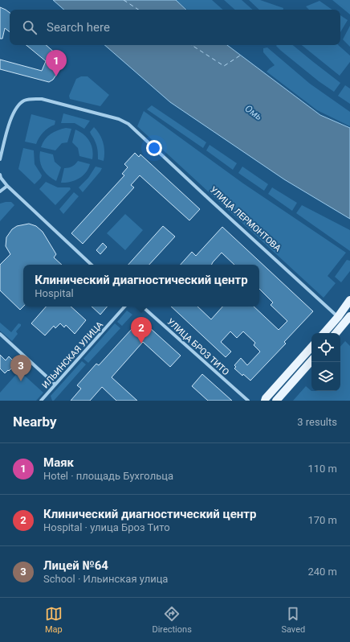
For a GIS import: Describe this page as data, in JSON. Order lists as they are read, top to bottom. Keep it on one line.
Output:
{"streets":{"main road":["УЛИЦА ЛЕРМОНТОВА"],"street":["УЛИЦА БРОЗ ТИТО","ИЛЬИНСКАЯ УЛИЦА"]},"water":["Омь"],"page":{"search":"Search here","pins":["1","2","3"],"popup":["Клинический диагностический центр","Hospital"],"heading":["Nearby","3 results"],"list":[{"mark":"1","name":"Маяк","note":"Hotel · площадь Бухгольца","value":"110 m"},{"mark":"2","name":"Клинический диагностический центр","note":"Hospital · улица Броз Тито","value":"170 m"},{"mark":"3","name":"Лицей №64","note":"School · Ильинская улица","value":"240 m"}],"nav":["Map","Directions","Saved"]}}
